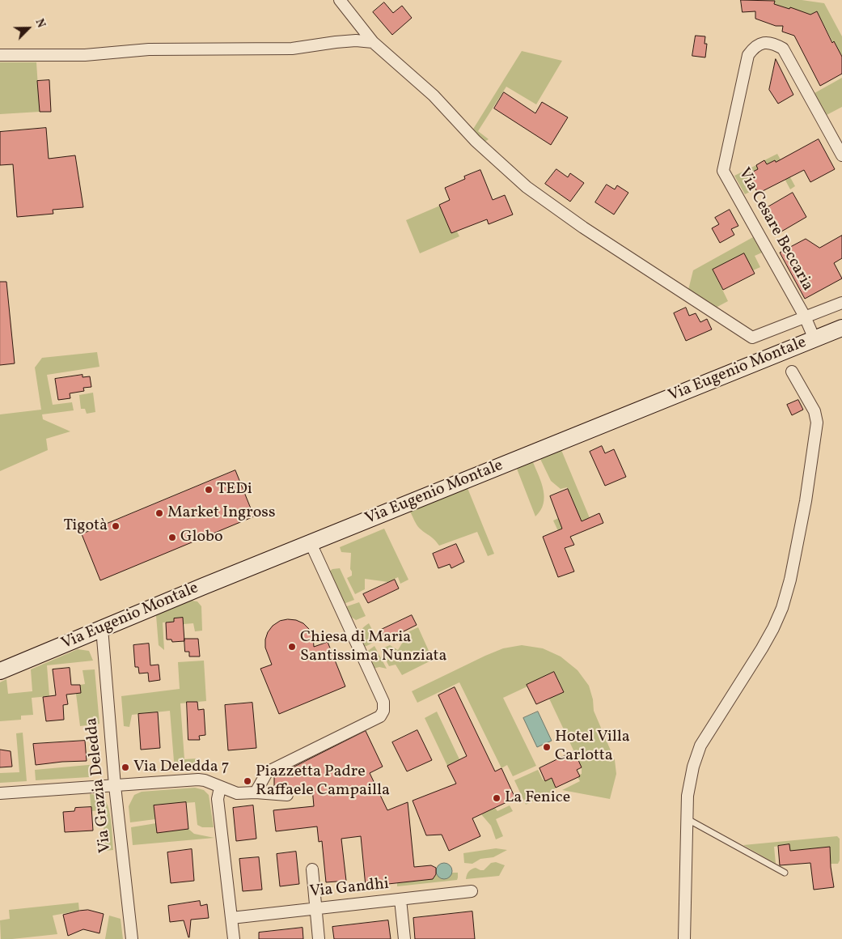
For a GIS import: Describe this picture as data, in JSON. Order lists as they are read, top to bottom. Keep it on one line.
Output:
{"streets":{"main road":["Via Eugenio Montale"],"street":["Via Cesare Beccaria","Via Grazia Deledda","Via Gandhi"]},"crossings":[["Via Cesare Beccaria","Via Eugenio Montale"],["Via Eugenio Montale","Via Grazia Deledda"]],"places":["TEDi","Market Ingross","Tigotà","Globo","Chiesa di Maria Santissima Nunziata","Hotel Villa Carlotta","Via Deledda 7","Piazzetta Padre Raffaele Campailla","La Fenice"],"north":"top right"}
